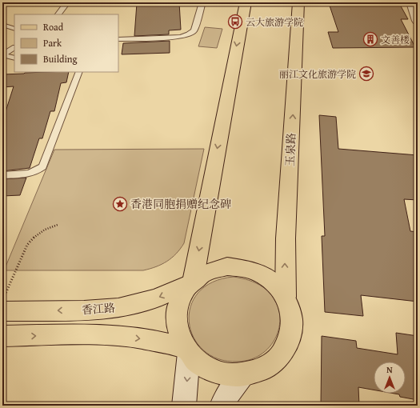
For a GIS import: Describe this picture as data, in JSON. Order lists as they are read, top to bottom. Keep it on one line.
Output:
{"streets":{"main road":["玉泉路","香江路"]},"crossings":[["玉泉路","香江路"]],"places":{"bus stop":["云大旅游学院"],"building":["文善楼"],"school or university":["丽江文化旅游学院"],"place":["香港同胞捐赠纪念碑"]},"legend":["Road","Park","Building"],"north":"top"}
